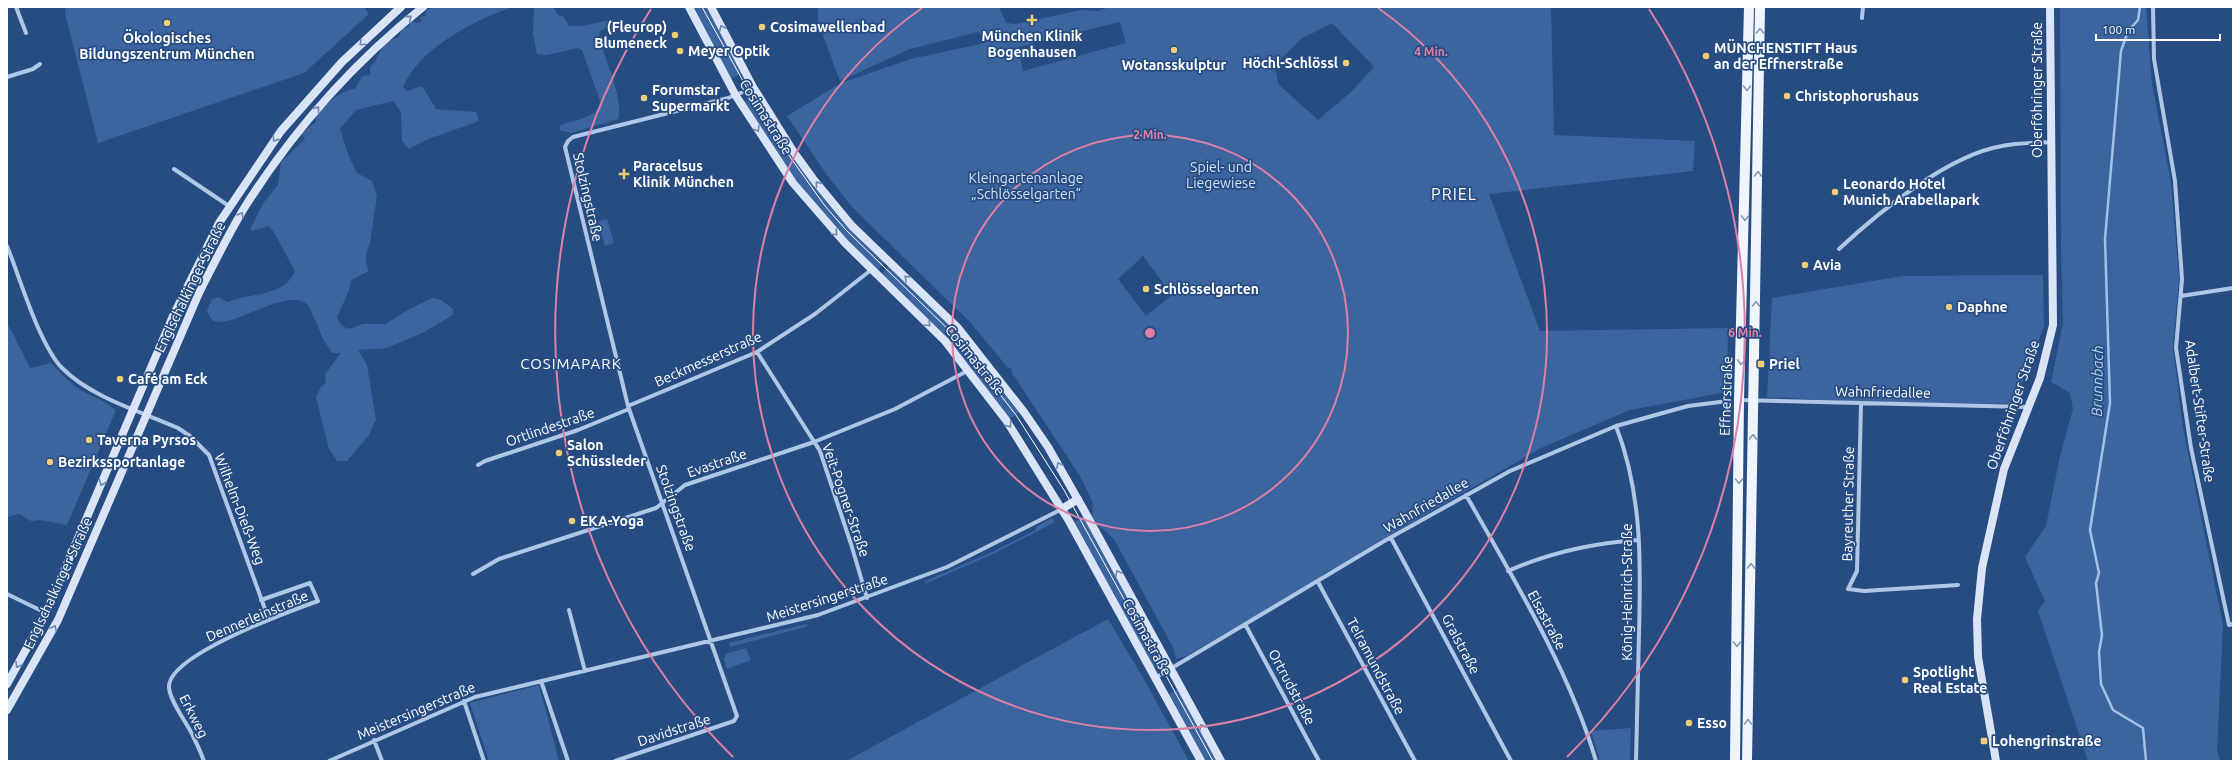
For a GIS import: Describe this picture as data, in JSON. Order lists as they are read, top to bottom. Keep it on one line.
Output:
{"streets":{"main road":["Oberföhringer Straße","Cosimastraße","Englschalkinger Straße","Effnerstraße"],"street":["Stolzingstraße","Beckmesserstraße","Wahnfriedallee","Adalbert-Stifter-Straße","Ortlindestraße","Evastraße","Veit-Pogner-Straße","Bayreuther Straße","Wilhelm-Dieß-Weg","König-Heinrich-Straße","Meistersingerstraße","Dennerleinstraße","Elsastraße","Gralstraße","Telramundstraße","Ortrudstraße","Erkweg","Davidstraße"]},"crossings":[["Oberföhringer Straße","Wahnfriedallee"],["Cosimastraße","Stolzingstraße"],["Cosimastraße","Beckmesserstraße"],["Cosimastraße","Wahnfriedallee"],["Cosimastraße","Evastraße"],["Cosimastraße","Meistersingerstraße"],["Stolzingstraße","Beckmesserstraße"],["Stolzingstraße","Ortlindestraße"],["Stolzingstraße","Evastraße"],["Stolzingstraße","Meistersingerstraße"],["Stolzingstraße","Davidstraße"],["Englschalkinger Straße","Wilhelm-Dieß-Weg"],["Beckmesserstraße","Ortlindestraße"],["Beckmesserstraße","Veit-Pogner-Straße"],["Wahnfriedallee","Effnerstraße"],["Wahnfriedallee","Bayreuther Straße"],["Wahnfriedallee","König-Heinrich-Straße"],["Wahnfriedallee","Elsastraße"],["Wahnfriedallee","Gralstraße"],["Wahnfriedallee","Telramundstraße"],["Wahnfriedallee","Ortrudstraße"],["Evastraße","Veit-Pogner-Straße"],["Veit-Pogner-Straße","Meistersingerstraße"],["Wilhelm-Dieß-Weg","Dennerleinstraße"],["Dennerleinstraße","Erkweg"]],"districts":["PRIEL","COSIMAPARK"],"water":["Brunnbach"],"parks":["Spiel- und Liegewiese","Kleingartenanlage „Schlösselgarten“"],"places":{"health":["München Klinik Bogenhausen","Paracelsus Klinik München"],"other":["Ökologisches Bildungszentrum München","Cosimawellenbad","(Fleurop) Blumeneck","Wotansskulptur","Meyer Optik","MÜNCHENSTIFT Haus an der Effnerstraße","Höchl-Schlössl","Christophorushaus","Forumstar Supermarkt","Leonardo Hotel Munich Arabellapark","Avia","Schlösselgarten","Daphne","Café am Eck","Taverna Pyrsos","Salon Schüssleder","Bezirkssportanlage","EKA-Yoga","Spotlight Real Estate","Esso"],"transit":["Priel","Lohengrinstraße"]},"scale_bar":"100 m","rings":["4 Min.","2 Min.","6 Min."]}
